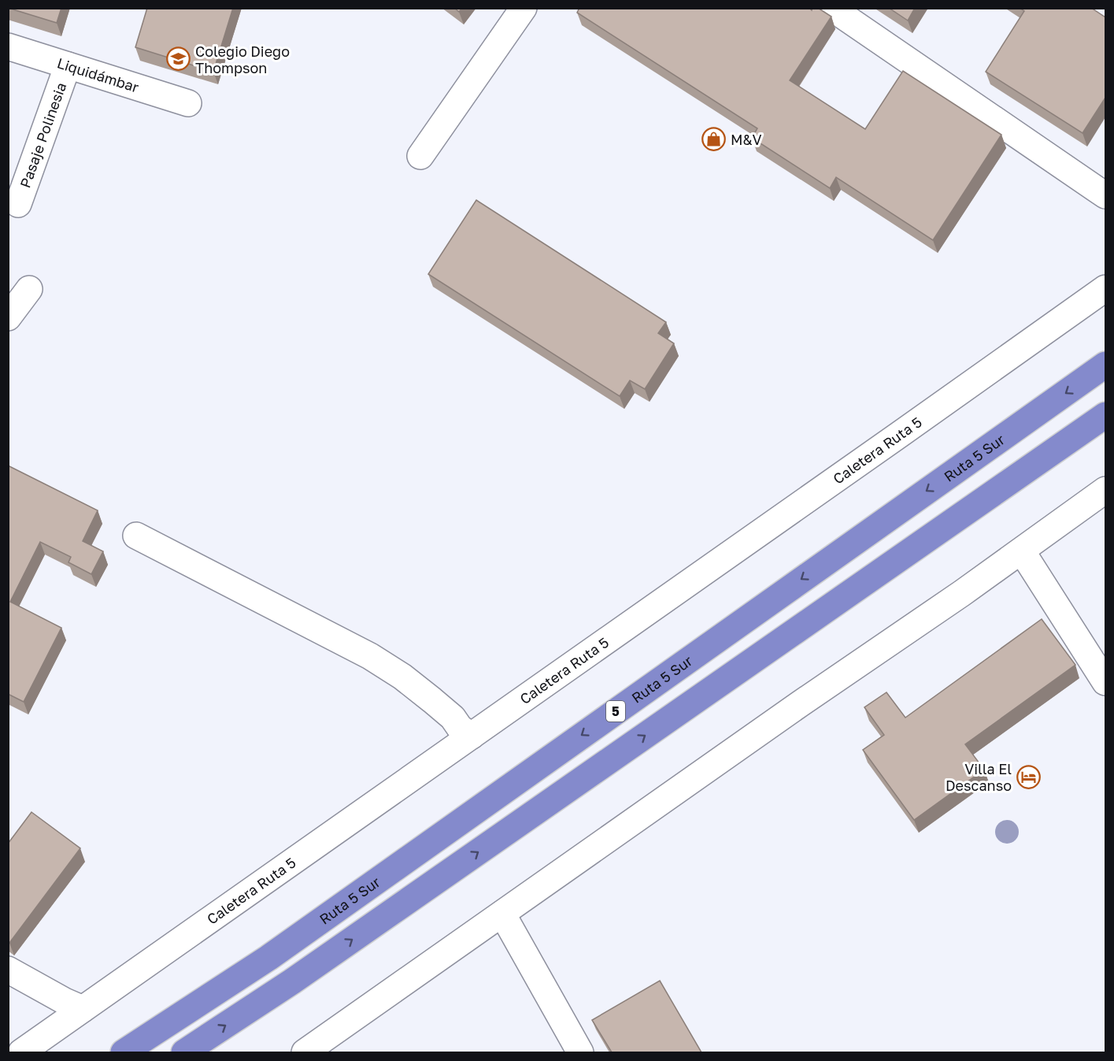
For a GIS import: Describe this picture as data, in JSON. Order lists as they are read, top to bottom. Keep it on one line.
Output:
{"streets":{"highway":["Ruta 5 Sur","5"],"street":["Liquidámbar","Pasaje Polinesia","Caletera Ruta 5"]},"crossings":[["Liquidámbar","Pasaje Polinesia"]],"places":{"school or university":["Colegio Diego Thompson"],"shop":["M&V"],"hotel":["Villa El Descanso"]}}
